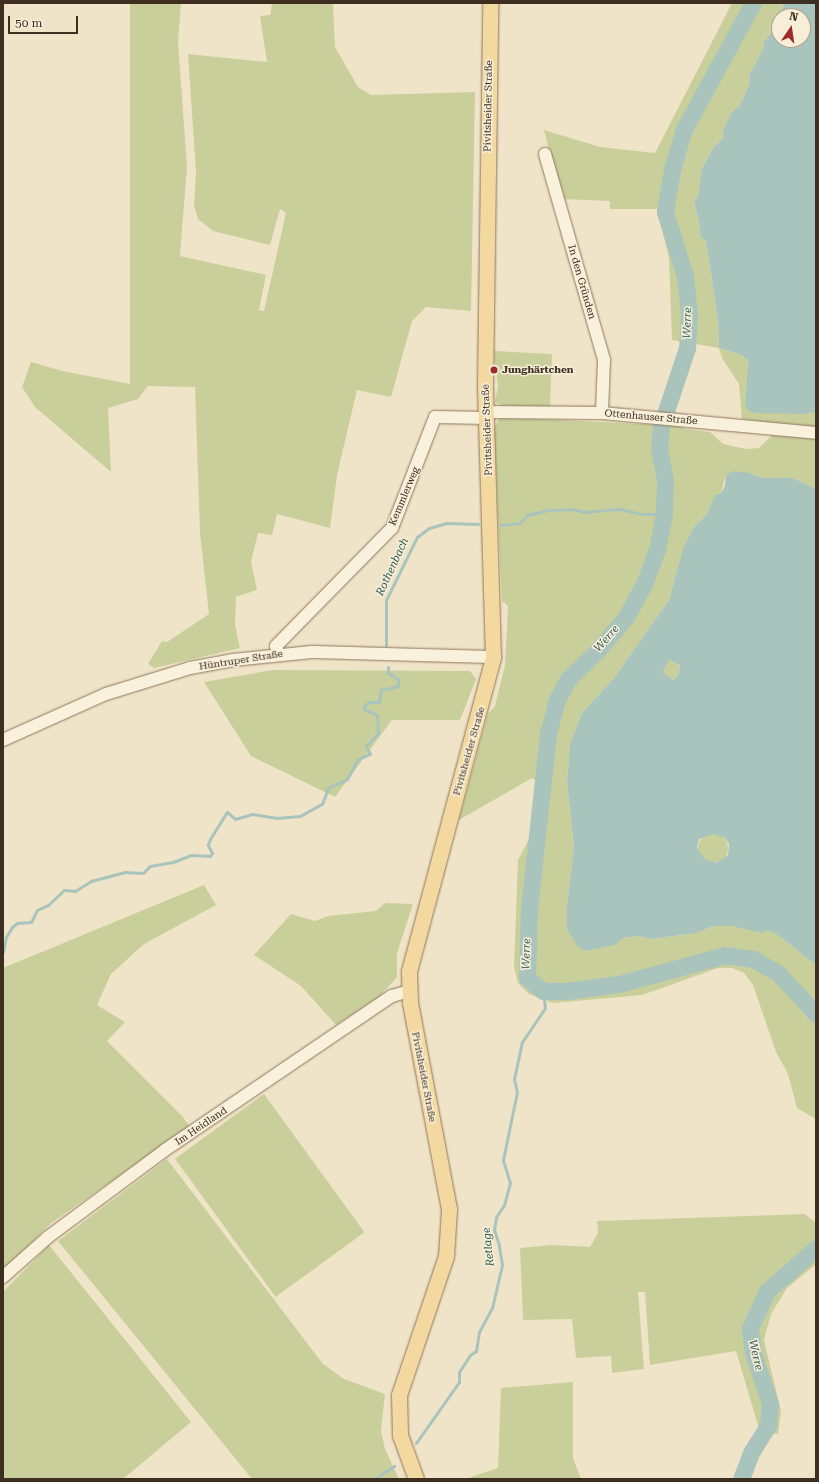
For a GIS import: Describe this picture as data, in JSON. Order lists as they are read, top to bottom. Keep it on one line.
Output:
{"streets":{"main road":["Pivitsheider Straße"],"street":["In den Gründen","Ottenhauser Straße","Kemmlerweg","Hüntruper Straße","Im Heidland"]},"crossings":[["Pivitsheider Straße","Ottenhauser Straße"],["Pivitsheider Straße","Kemmlerweg"],["Pivitsheider Straße","Hüntruper Straße"],["Pivitsheider Straße","Im Heidland"],["In den Gründen","Ottenhauser Straße"],["Ottenhauser Straße","Kemmlerweg"],["Kemmlerweg","Hüntruper Straße"]],"water":["Werre","Rothenbach","Retlage"],"places":["Junghärtchen"],"scale_bar":"50 m","north":"top"}
